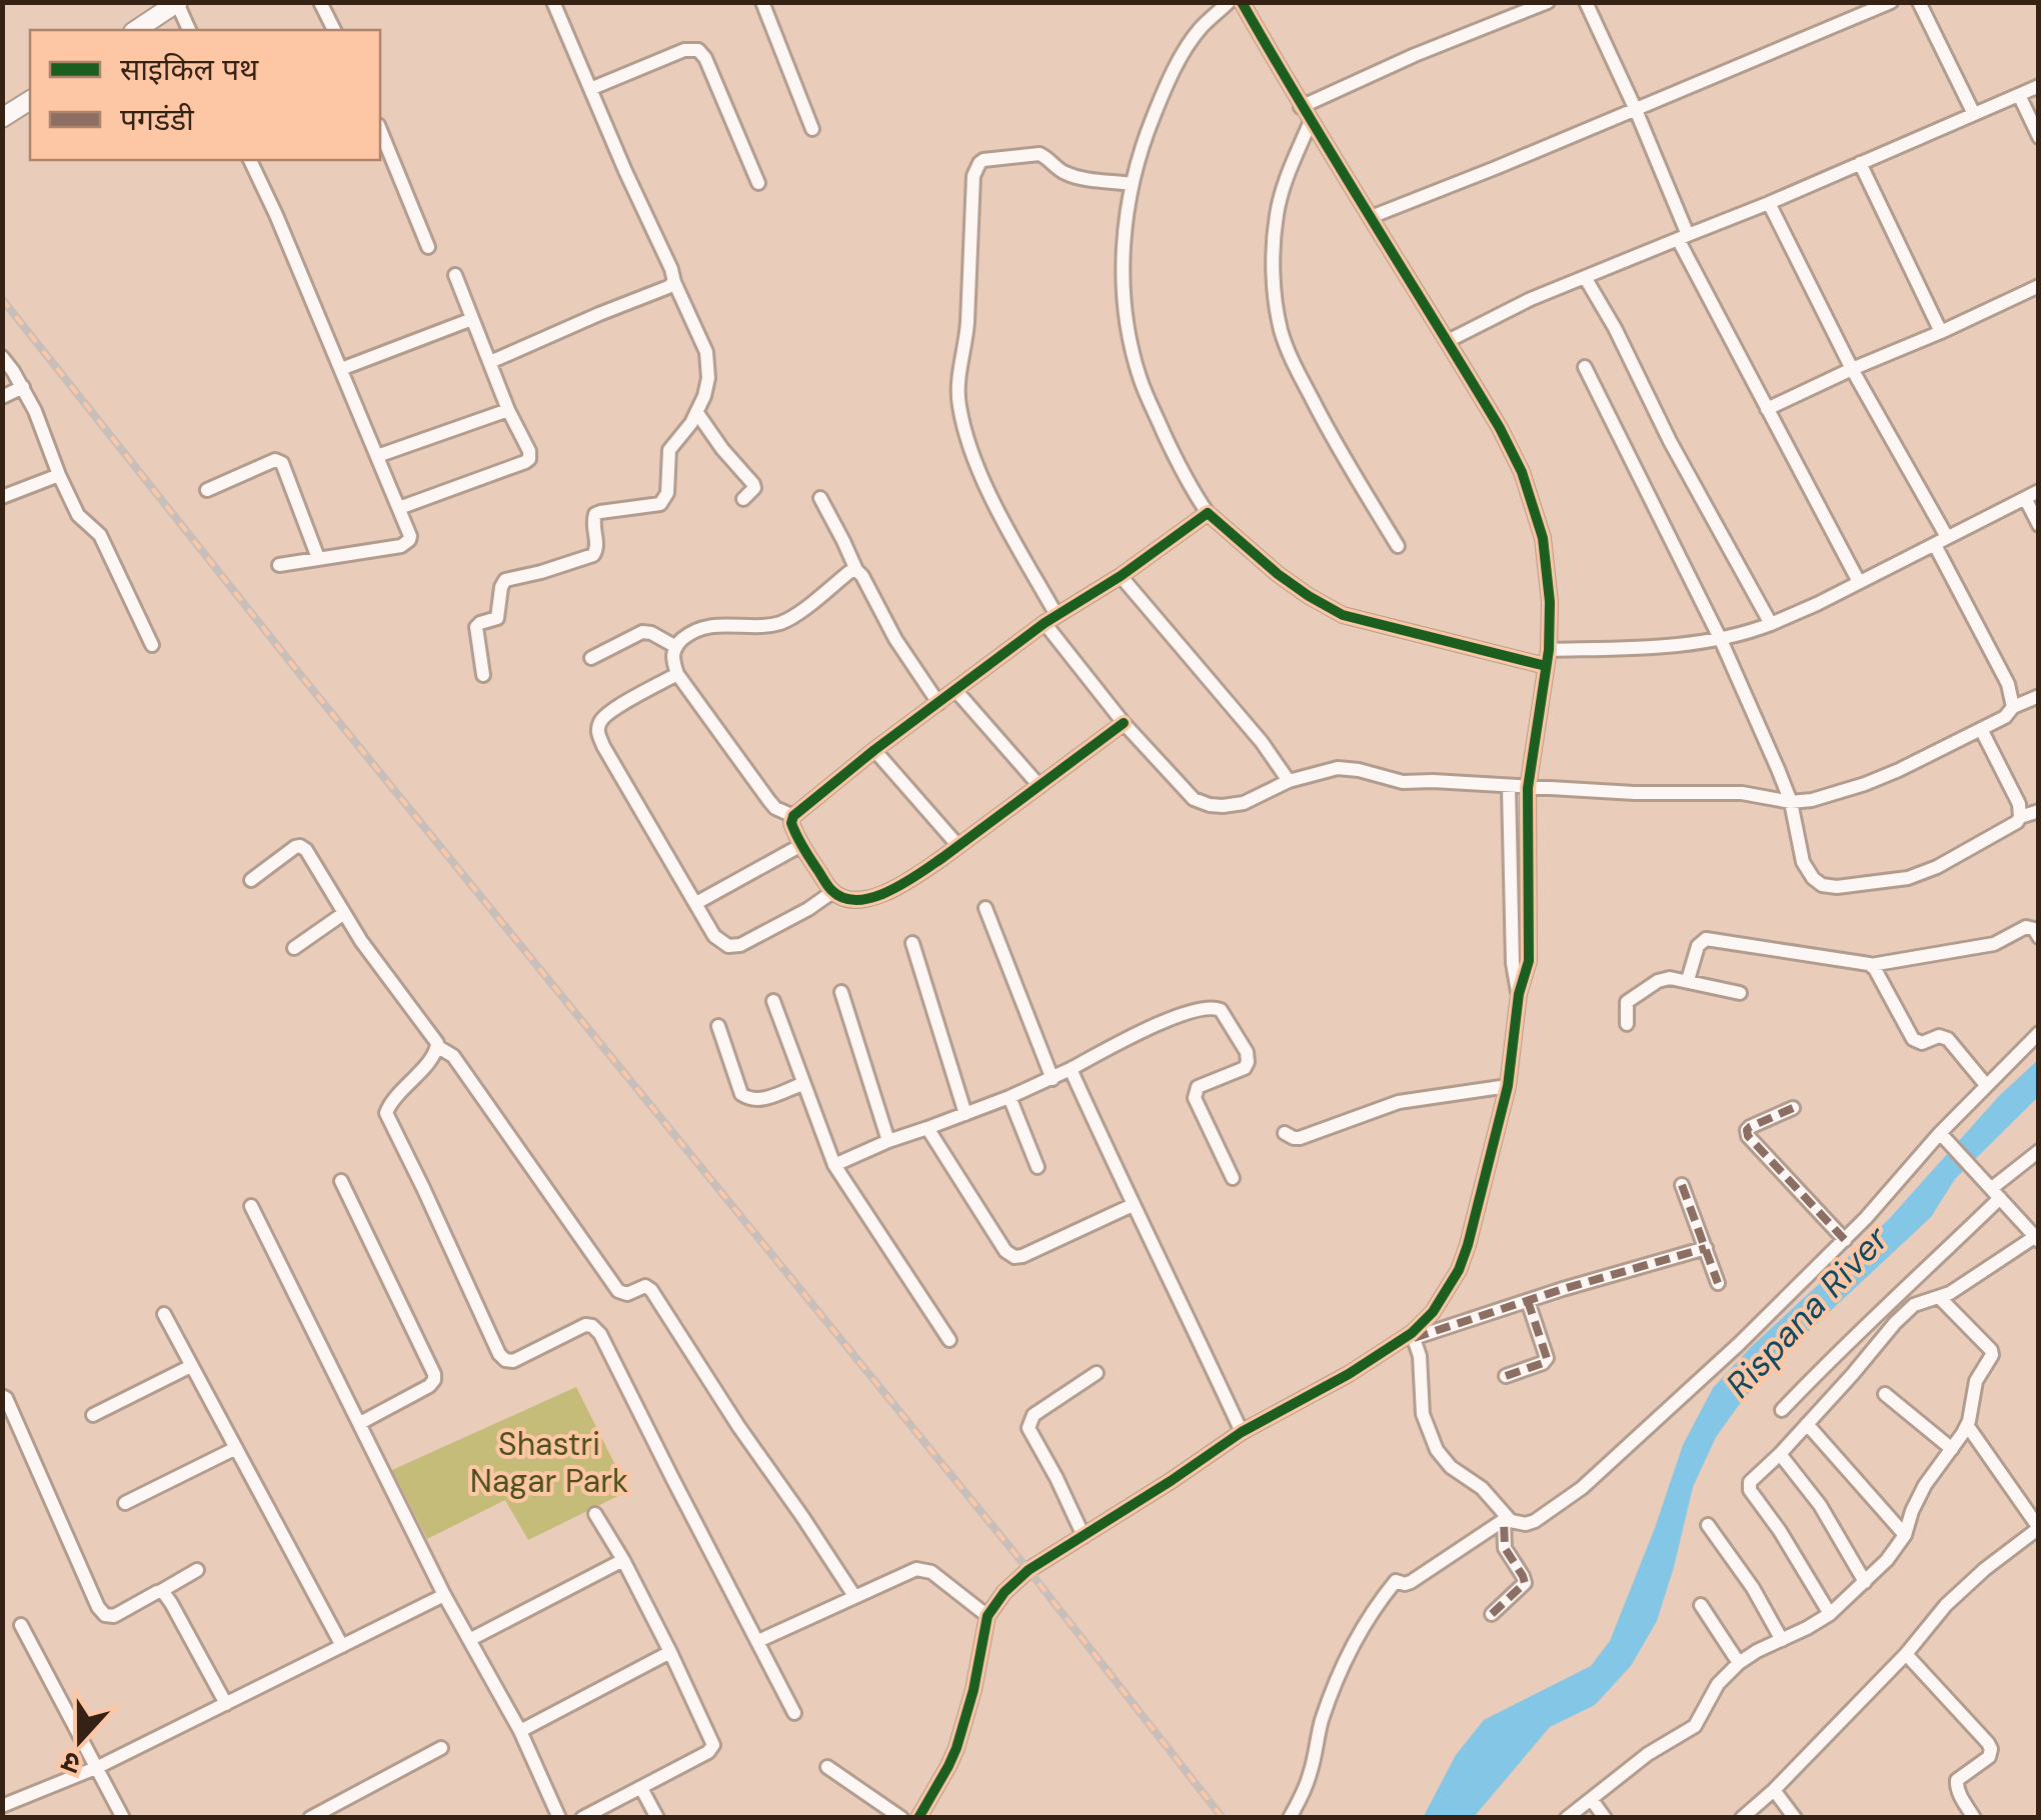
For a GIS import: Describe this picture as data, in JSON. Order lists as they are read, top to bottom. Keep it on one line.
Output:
{"water":["Rispana River"],"parks":["Shastri Nagar Park"],"legend":["साइकिल पथ","पगडंडी"],"north":"bottom"}
